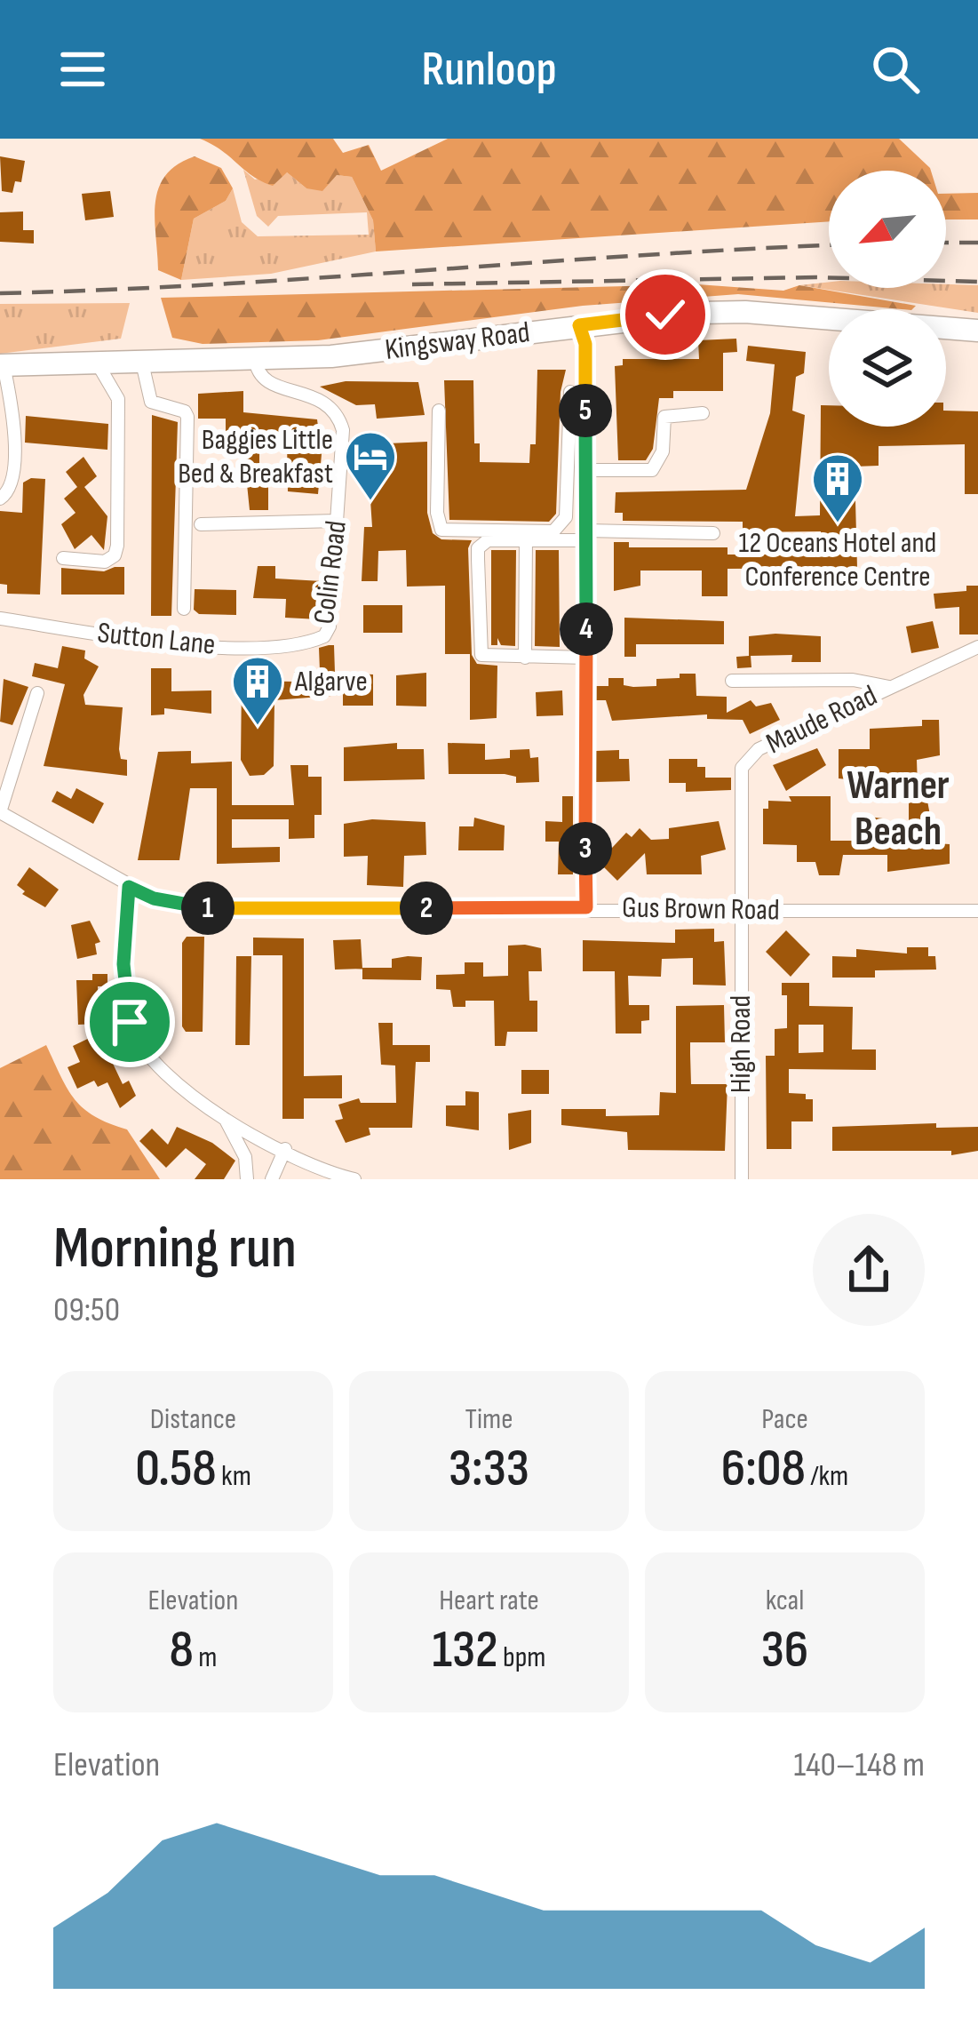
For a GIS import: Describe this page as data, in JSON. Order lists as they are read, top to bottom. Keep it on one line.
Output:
{"streets":{"main road":["Kingsway Road"],"street":["Colin Road","Sutton Lane","Maude Road","Gus Brown Road","High Road"]},"crossings":[["Kingsway Road","Colin Road"],["Colin Road","Sutton Lane"],["Maude Road","Gus Brown Road"],["Maude Road","High Road"],["Gus Brown Road","High Road"]],"districts":["Warner Beach"],"places":{"hotel":["Baggies Little Bed & Breakfast"],"building":["12 Oceans Hotel and Conference Centre","Algarve"]},"north":"bottom left","page":{"header":"Runloop","pins":["5","4","3","1","2"],"heading":["Morning run","09:50"],"stats":[["Distance","0.58 km"],["Time","3:33"],["Pace","6:08 /km"],["Elevation","8 m"],["Heart rate","132 bpm"],["kcal","36"]],"chart":["Elevation","140–148 m"]}}
